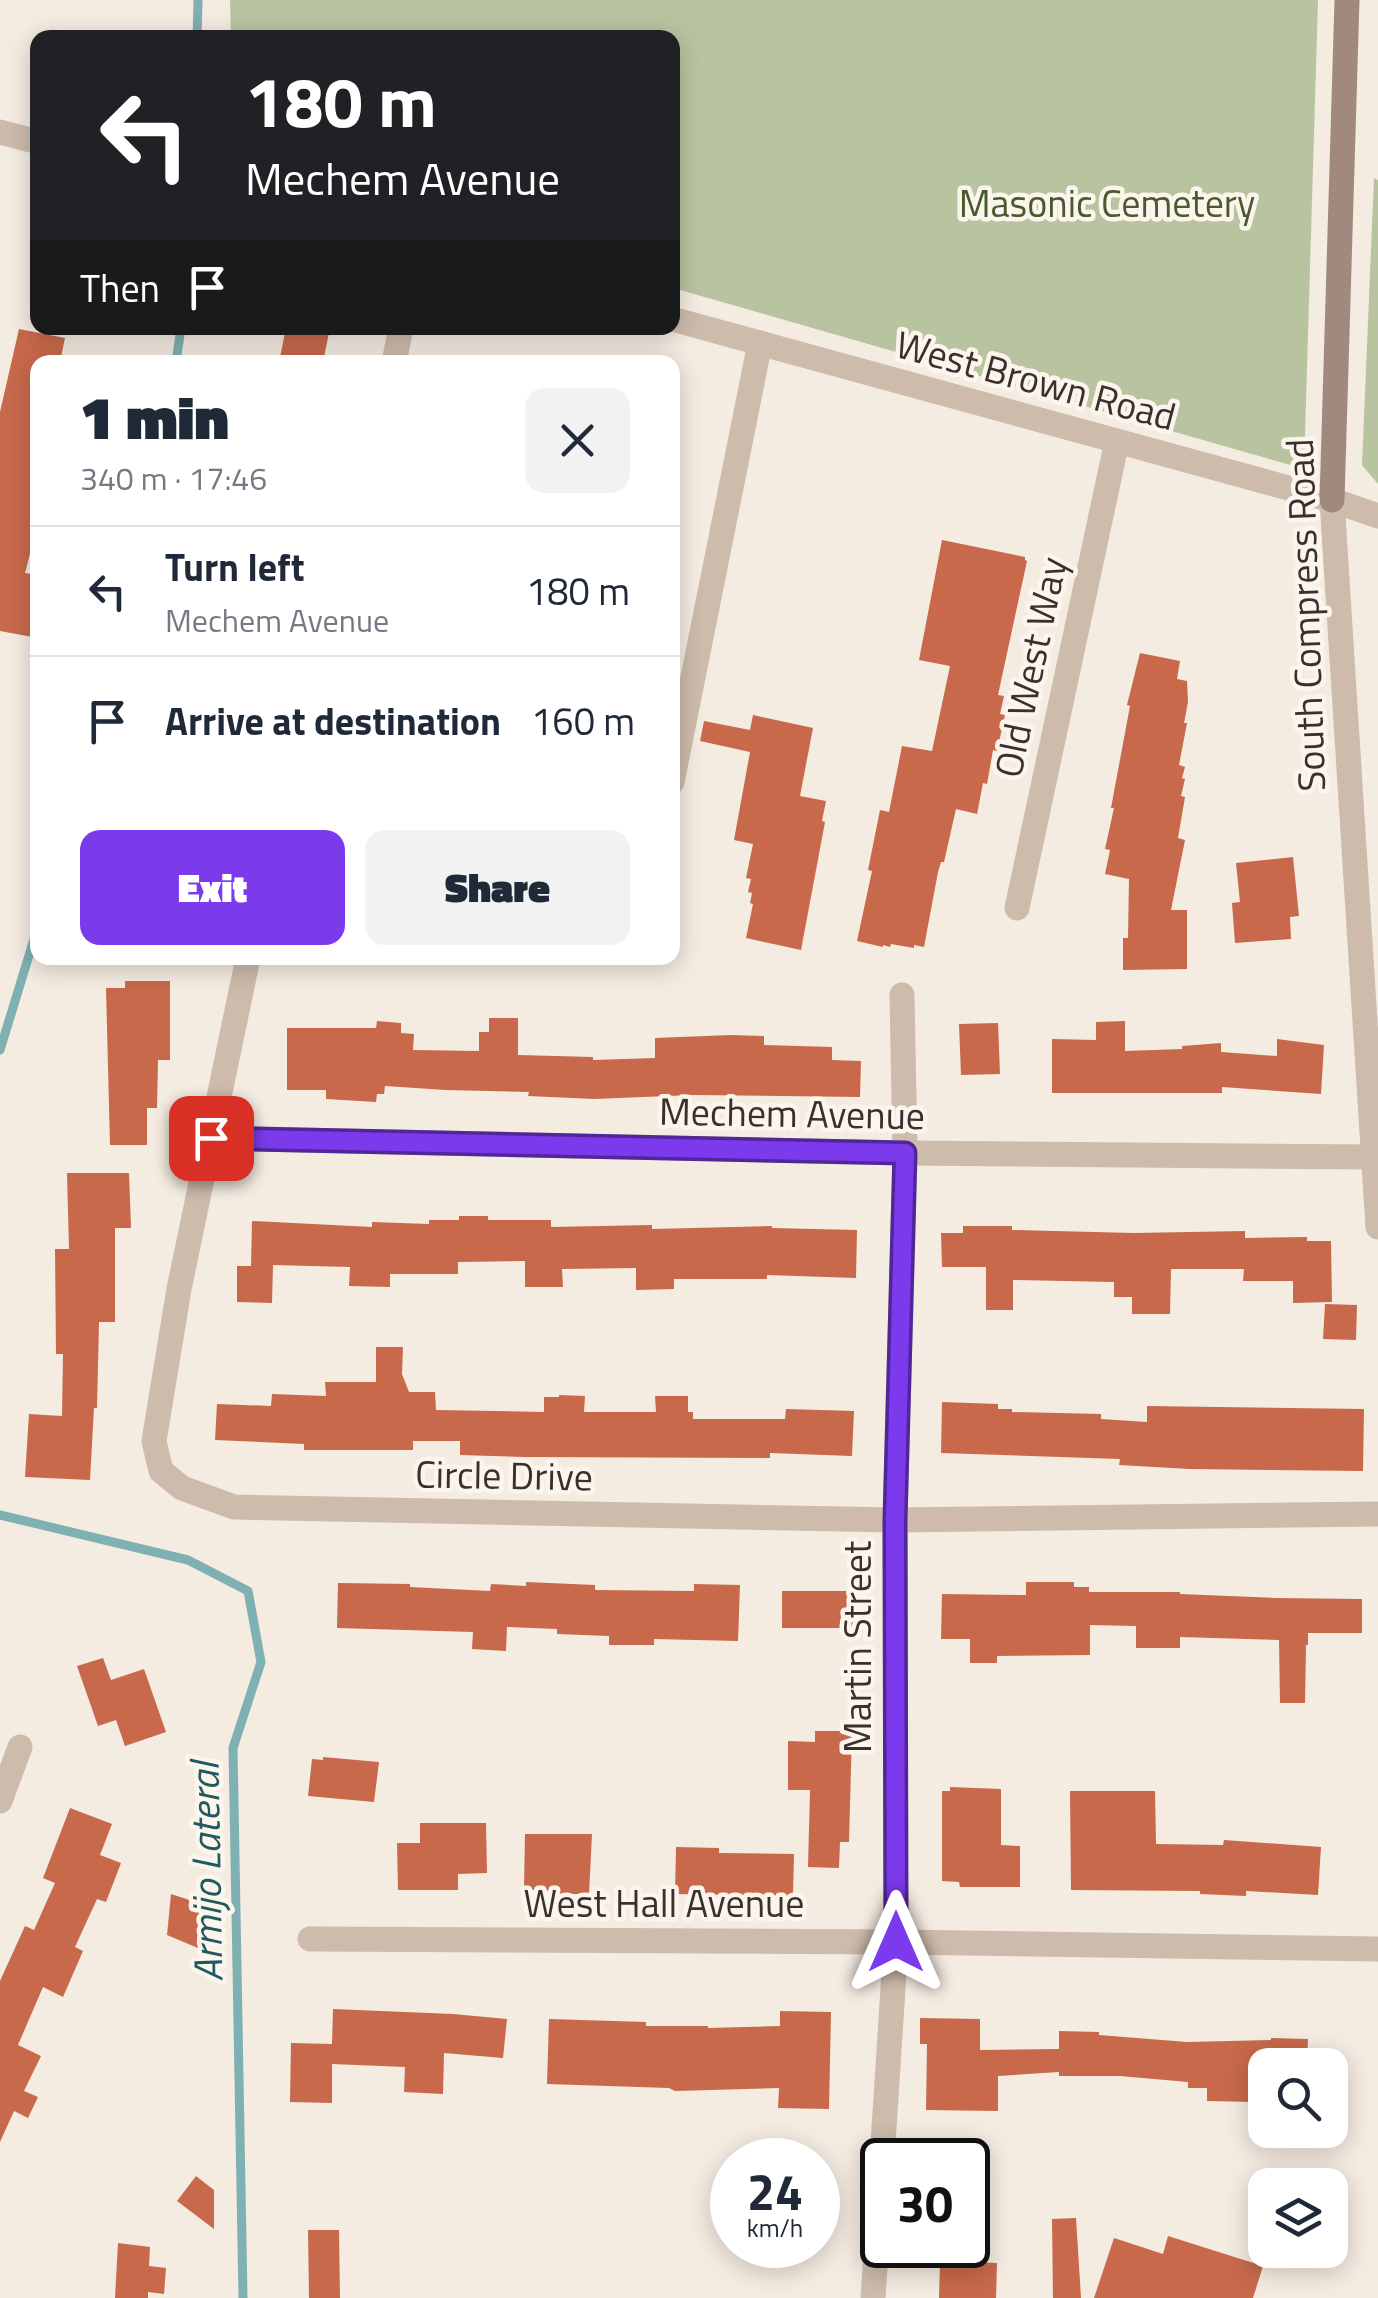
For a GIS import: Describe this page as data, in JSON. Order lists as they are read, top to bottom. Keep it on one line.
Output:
{"streets":{"street":["West Brown Road","South Compress Road","Old West Way","Mechem Avenue","Circle Drive","Martin Street","West Hall Avenue"]},"crossings":[["West Brown Road","South Compress Road"],["West Brown Road","Old West Way"],["South Compress Road","Mechem Avenue"],["Mechem Avenue","Circle Drive"],["Mechem Avenue","Martin Street"],["Circle Drive","Martin Street"],["Martin Street","West Hall Avenue"]],"water":["Armijo Lateral"],"parks":["Masonic Cemetery"],"page":{"turn":["180 m","Mechem Avenue"],"then":"Then","heading":["1 min","340 m · 17:46"],"list":[{"name":"Turn left","note":"Mechem Avenue","value":"180 m"},{"name":"Arrive at destination","value":"160 m"}],"buttons":["Exit","Share"],"speed":"24 km/h","limit":"30"}}
